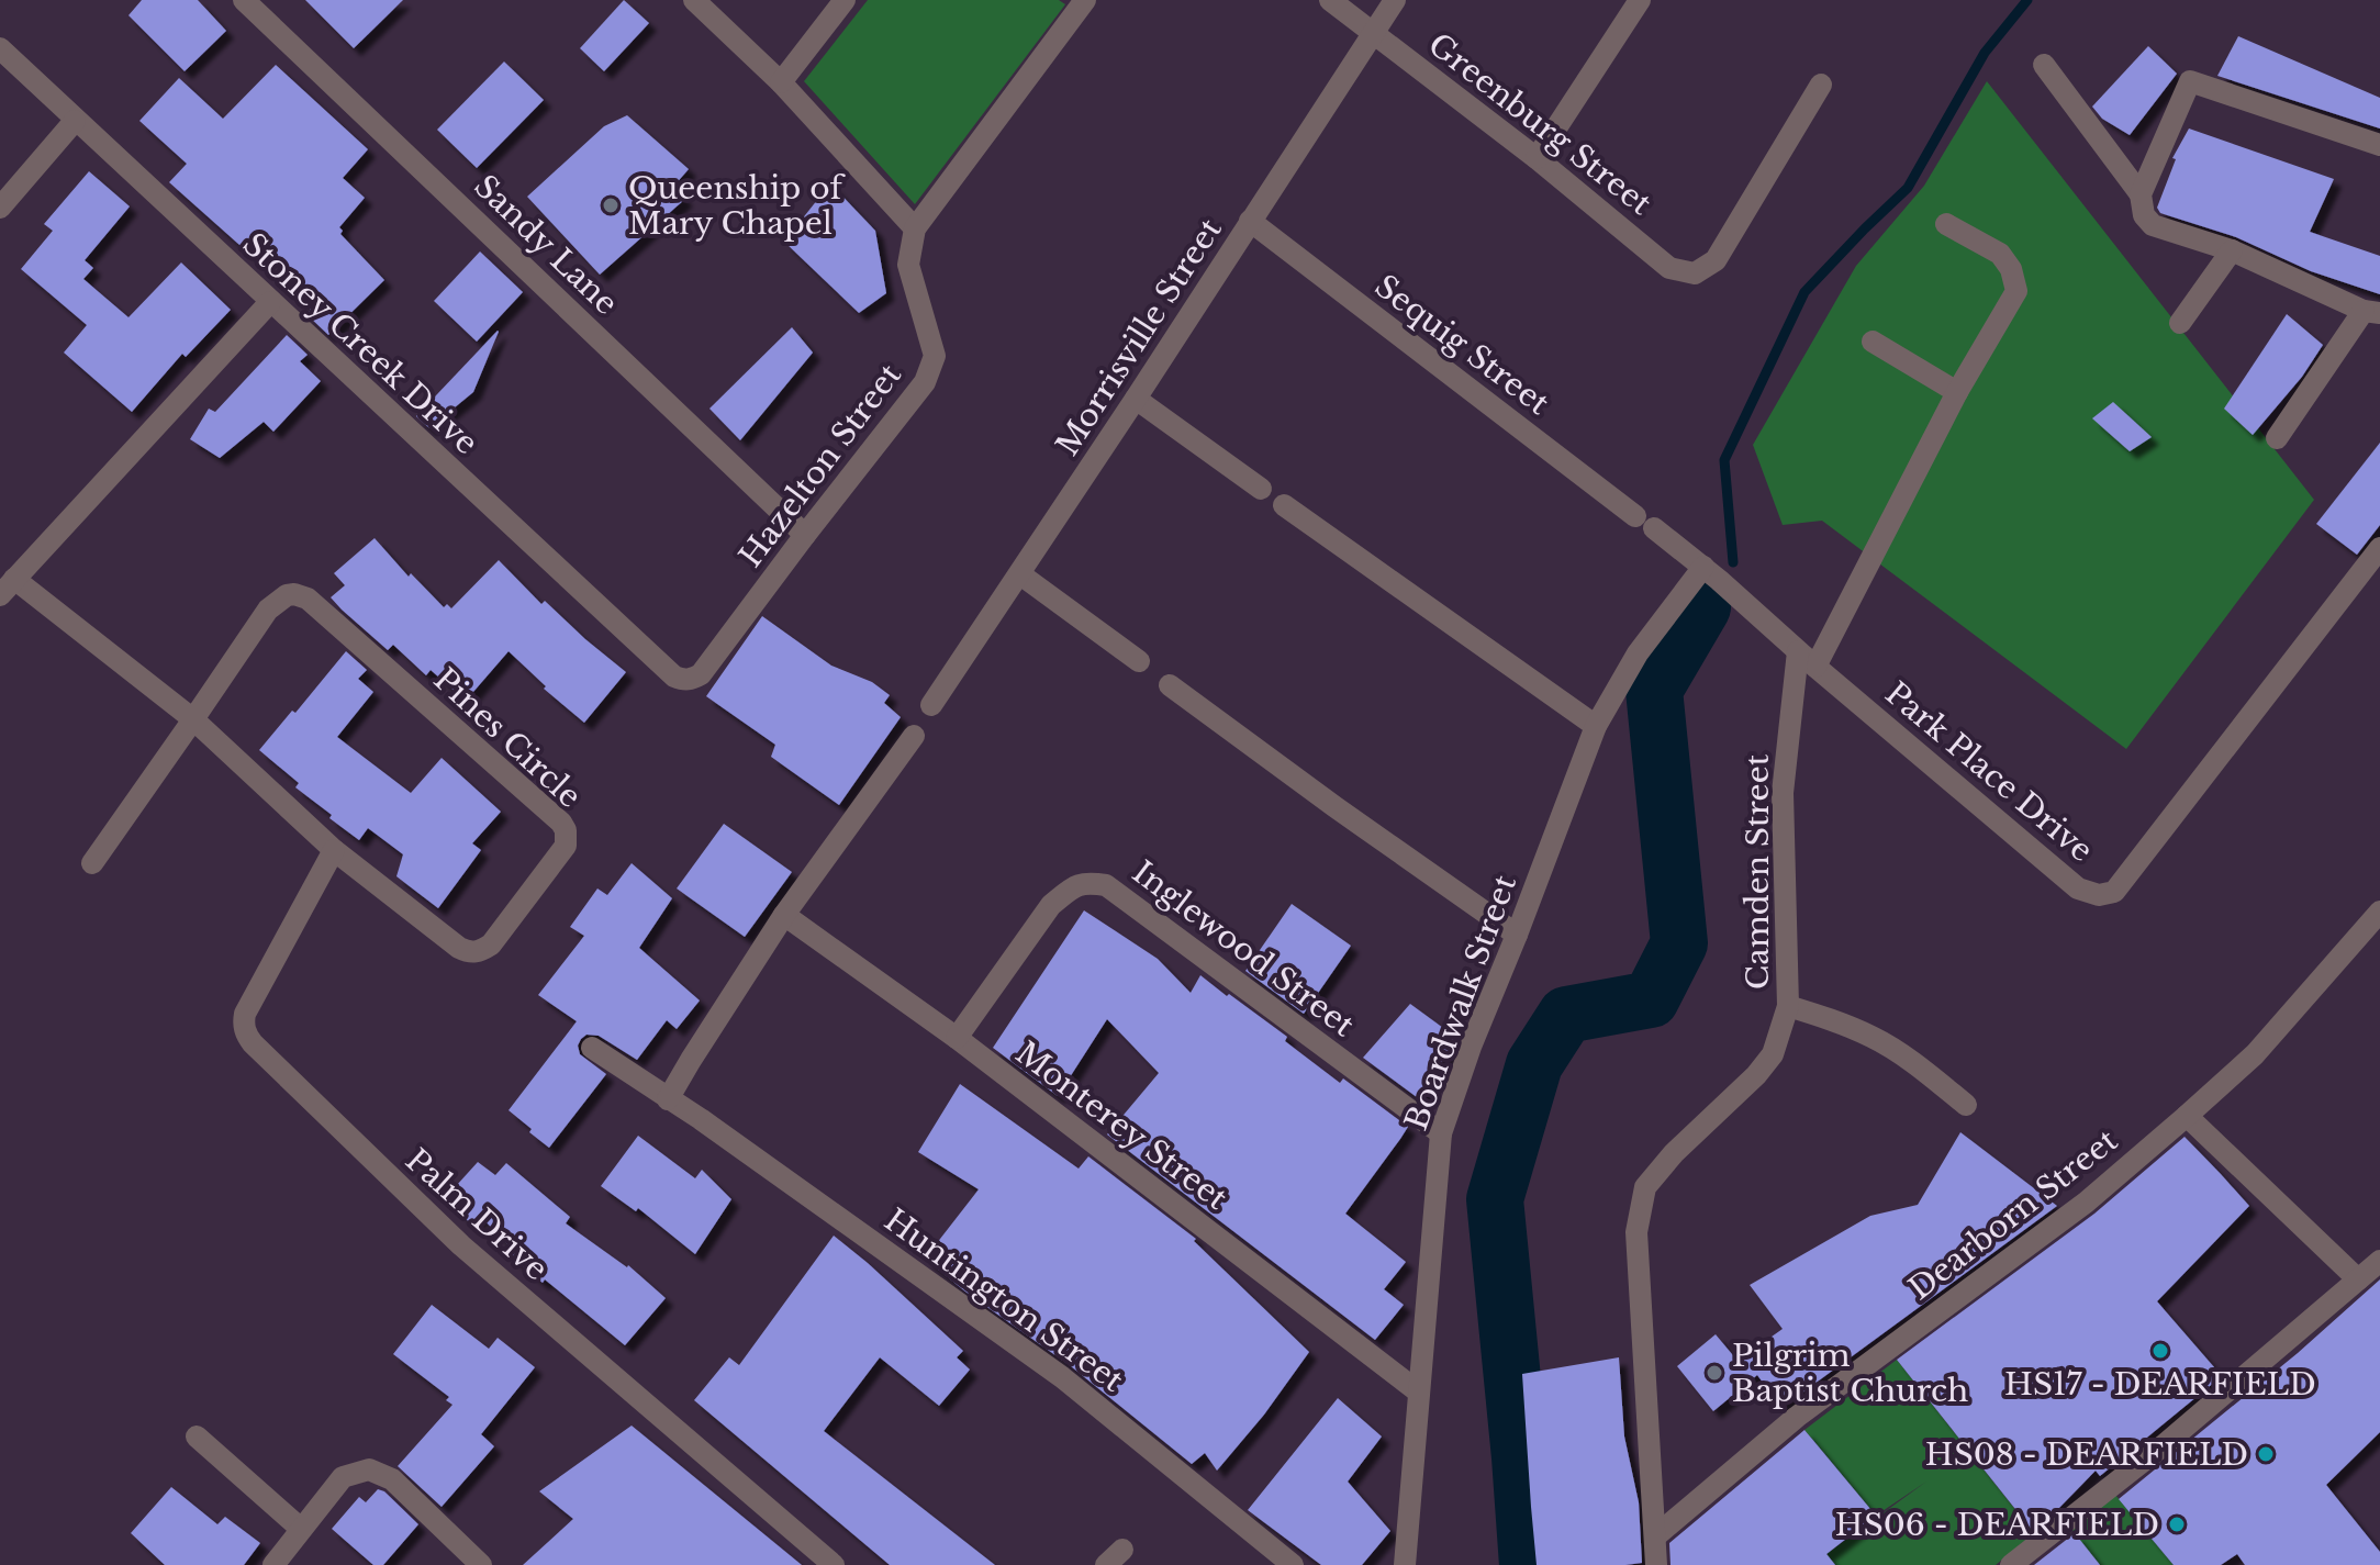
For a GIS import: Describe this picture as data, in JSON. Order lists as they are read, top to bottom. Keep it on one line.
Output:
{"streets":{"street":["Greenburg Street","Sandy Lane","Morrisville Street","Stoney Creek Drive","Sequig Street","Hazelton Street","Pines Circle","Park Place Drive","Camden Street","Inglewood Street","Boardwalk Street","Monterey Street","Palm Drive","Dearborn Street","Huntington Street"]},"crossings":[["Greenburg Street","Morrisville Street"],["Sandy Lane","Hazelton Street"],["Morrisville Street","Sequig Street"],["Stoney Creek Drive","Hazelton Street"],["Sequig Street","Park Place Drive"],["Sequig Street","Boardwalk Street"],["Pines Circle","Palm Drive"],["Park Place Drive","Camden Street"],["Park Place Drive","Boardwalk Street"],["Camden Street","Dearborn Street"],["Inglewood Street","Boardwalk Street"],["Inglewood Street","Monterey Street"],["Boardwalk Street","Monterey Street"]],"places":["Queenship of Mary Chapel","HS17 - DEARFIELD","Pilgrim Baptist Church","HS08 - DEARFIELD","HS06 - DEARFIELD"]}
